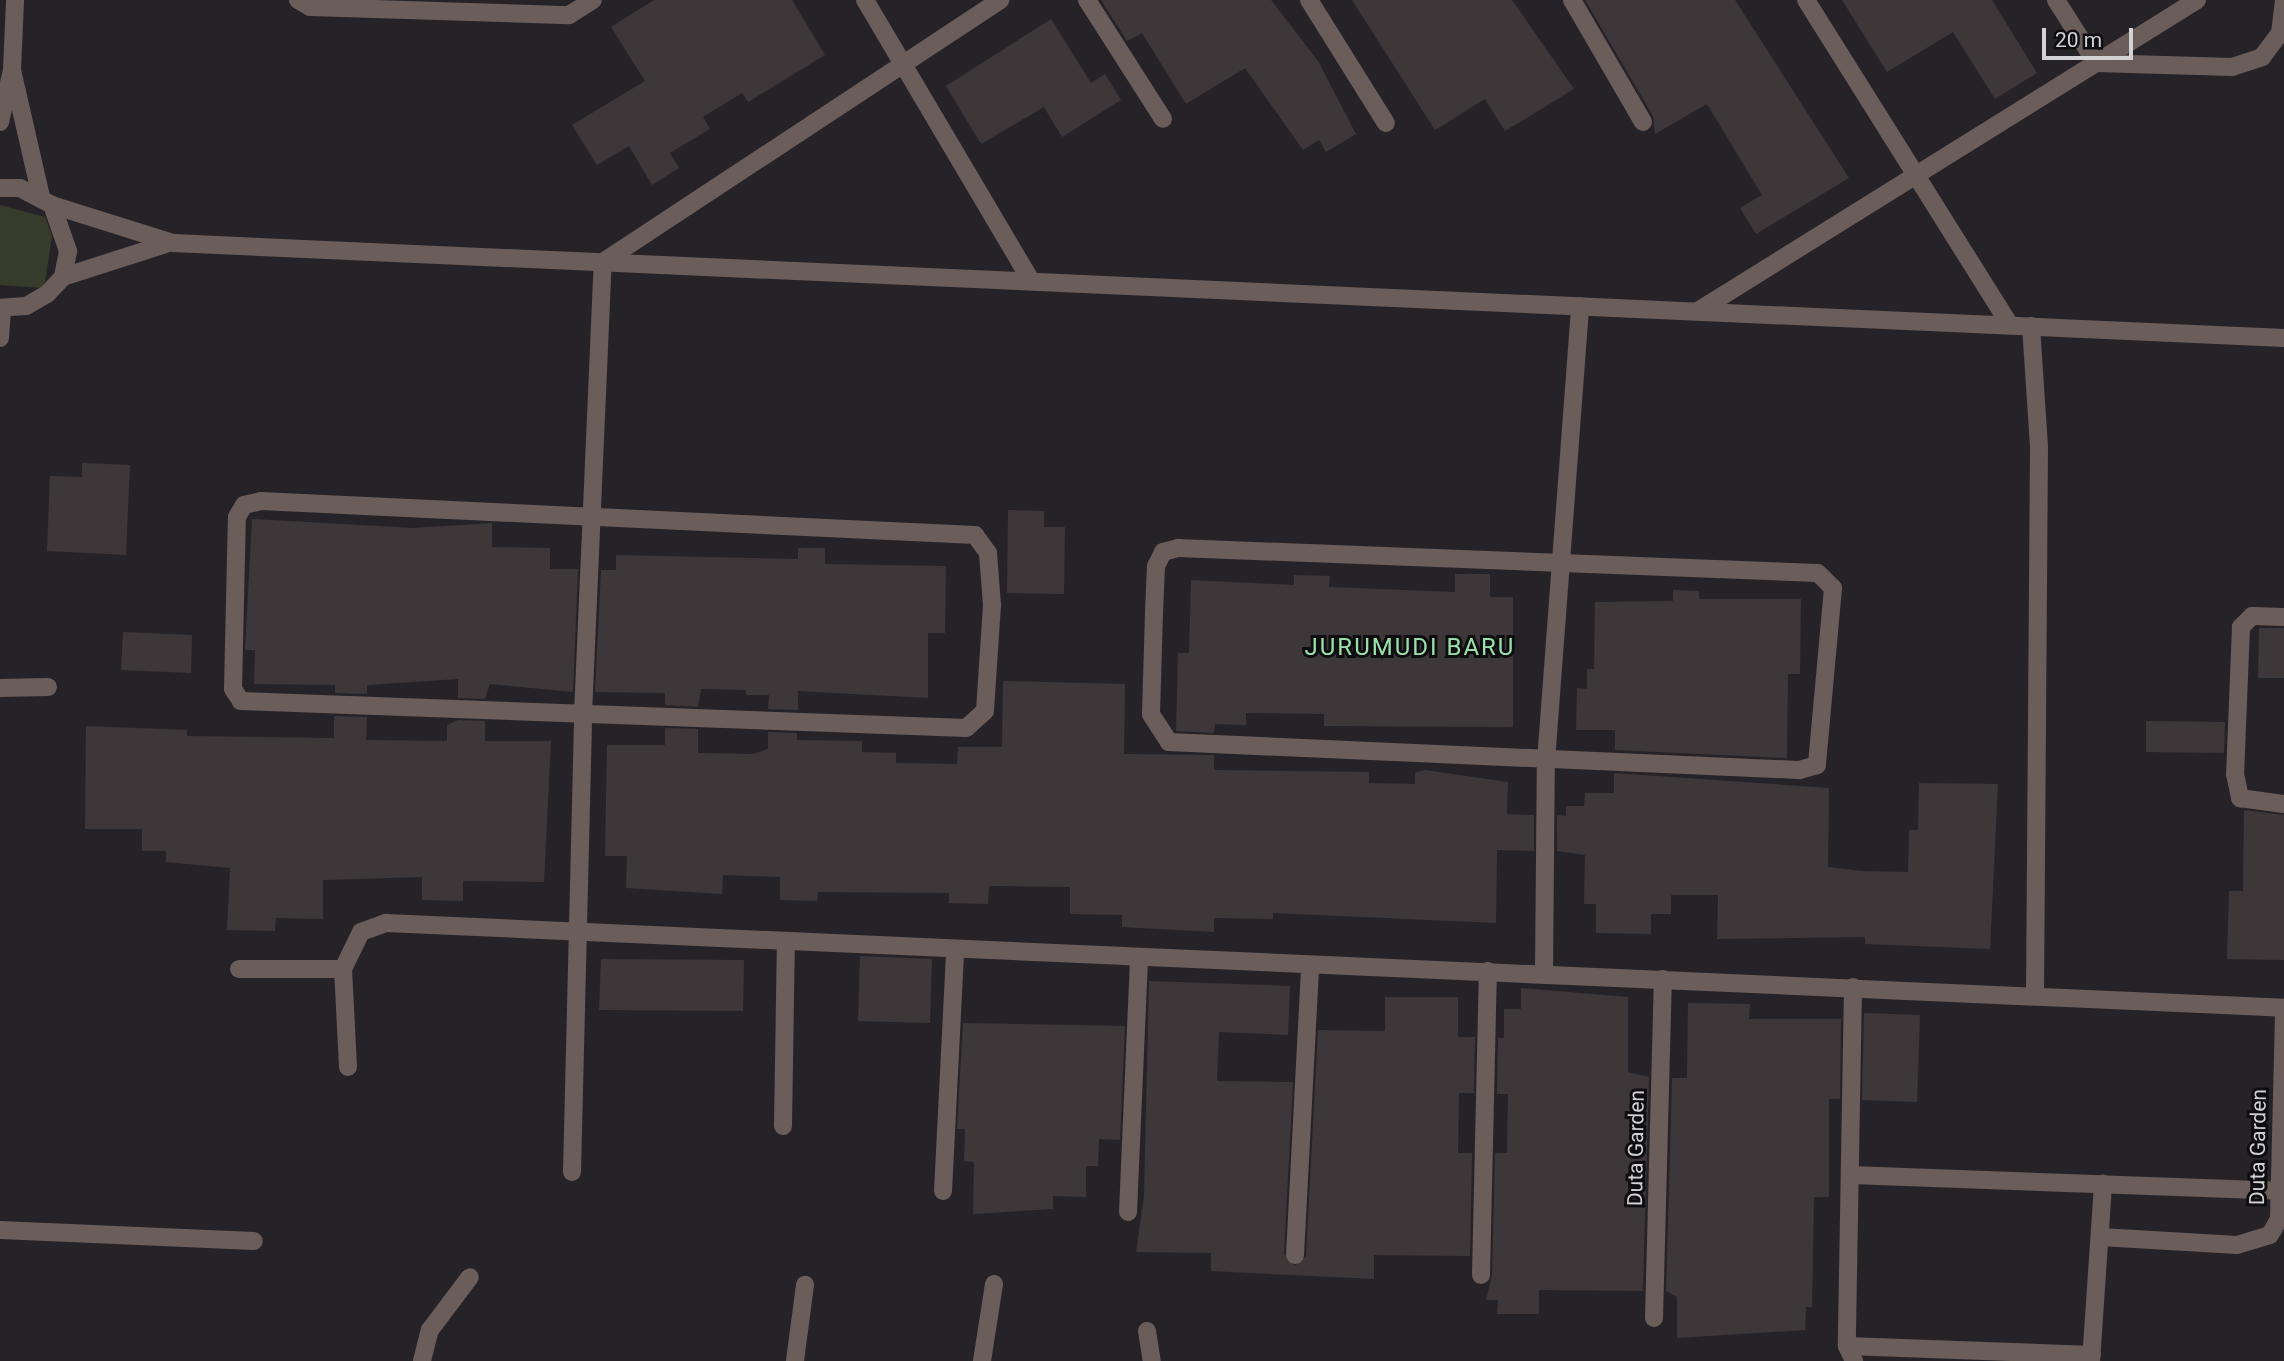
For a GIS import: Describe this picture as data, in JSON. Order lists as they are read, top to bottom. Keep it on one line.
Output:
{"streets":{"street":["Duta Garden"]},"districts":["JURUMUDI BARU"],"scale_bar":"20 m"}
